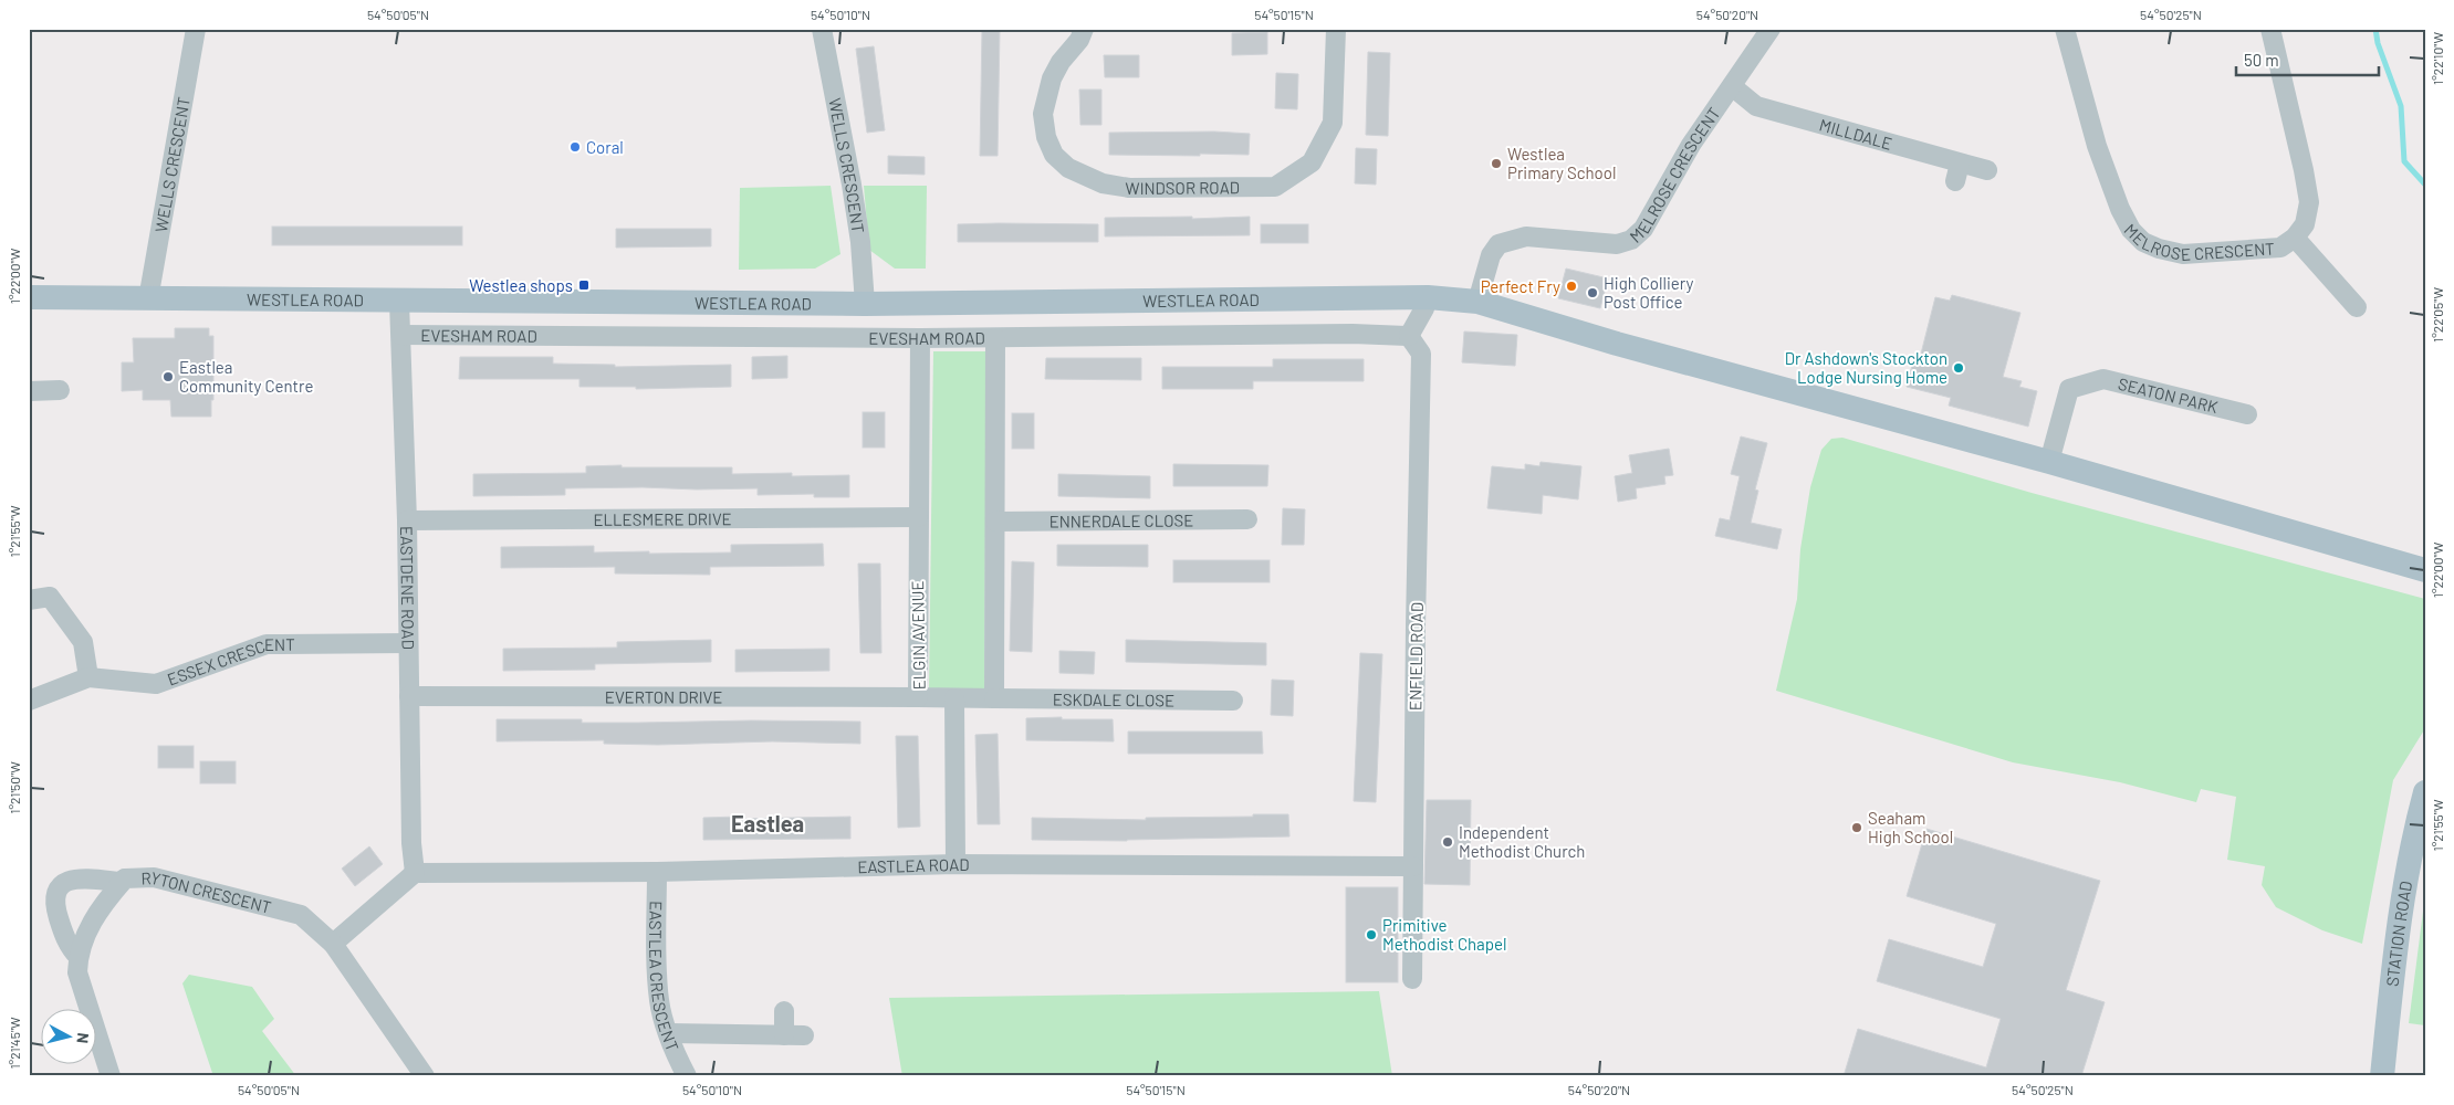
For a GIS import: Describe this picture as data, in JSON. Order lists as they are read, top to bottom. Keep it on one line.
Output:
{"streets":{"main road":["WESTLEA ROAD","STATION ROAD"],"street":["MILLDALE","WELLS CRESCENT","MELROSE CRESCENT","WINDSOR ROAD","EVESHAM ROAD","SEATON PARK","ELLESMERE DRIVE","ENNERDALE CLOSE","EASTDENE ROAD","ELGIN AVENUE","ENFIELD ROAD","ESSEX CRESCENT","EVERTON DRIVE","ESKDALE CLOSE","EASTLEA ROAD","RYTON CRESCENT","EASTLEA CRESCENT"]},"crossings":[["MILLDALE","MELROSE CRESCENT"],["WELLS CRESCENT","WESTLEA ROAD"],["MELROSE CRESCENT","WESTLEA ROAD"],["WESTLEA ROAD","SEATON PARK"],["WESTLEA ROAD","EASTDENE ROAD"],["EVESHAM ROAD","EASTDENE ROAD"],["EVESHAM ROAD","ELGIN AVENUE"],["EVESHAM ROAD","ENFIELD ROAD"],["ELLESMERE DRIVE","EASTDENE ROAD"],["ELLESMERE DRIVE","ELGIN AVENUE"],["EASTDENE ROAD","ESSEX CRESCENT"],["EASTDENE ROAD","EVERTON DRIVE"],["EASTDENE ROAD","EASTLEA ROAD"],["ELGIN AVENUE","EVERTON DRIVE"],["ELGIN AVENUE","ESKDALE CLOSE"],["ENFIELD ROAD","EASTLEA ROAD"],["EASTLEA ROAD","EASTLEA CRESCENT"]],"districts":["Eastlea"],"places":{"other":["Coral","Westlea Primary School","Perfect Fry","High Colliery Post Office","Dr Ashdown's Stockton Lodge Nursing Home","Eastlea Community Centre","Seaham High School","Independent Methodist Church","Primitive Methodist Chapel"],"transit":["Westlea shops"]},"scale_bar":"50 m","north":"right","coordinates":["54°50'05\"N","54°50'10\"N","54°50'15\"N","54°50'20\"N","54°50'25\"N","1°22'10\"W","1°22'00\"W","1°22'05\"W","1°21'55\"W","1°21'50\"W","1°21'45\"W"]}
